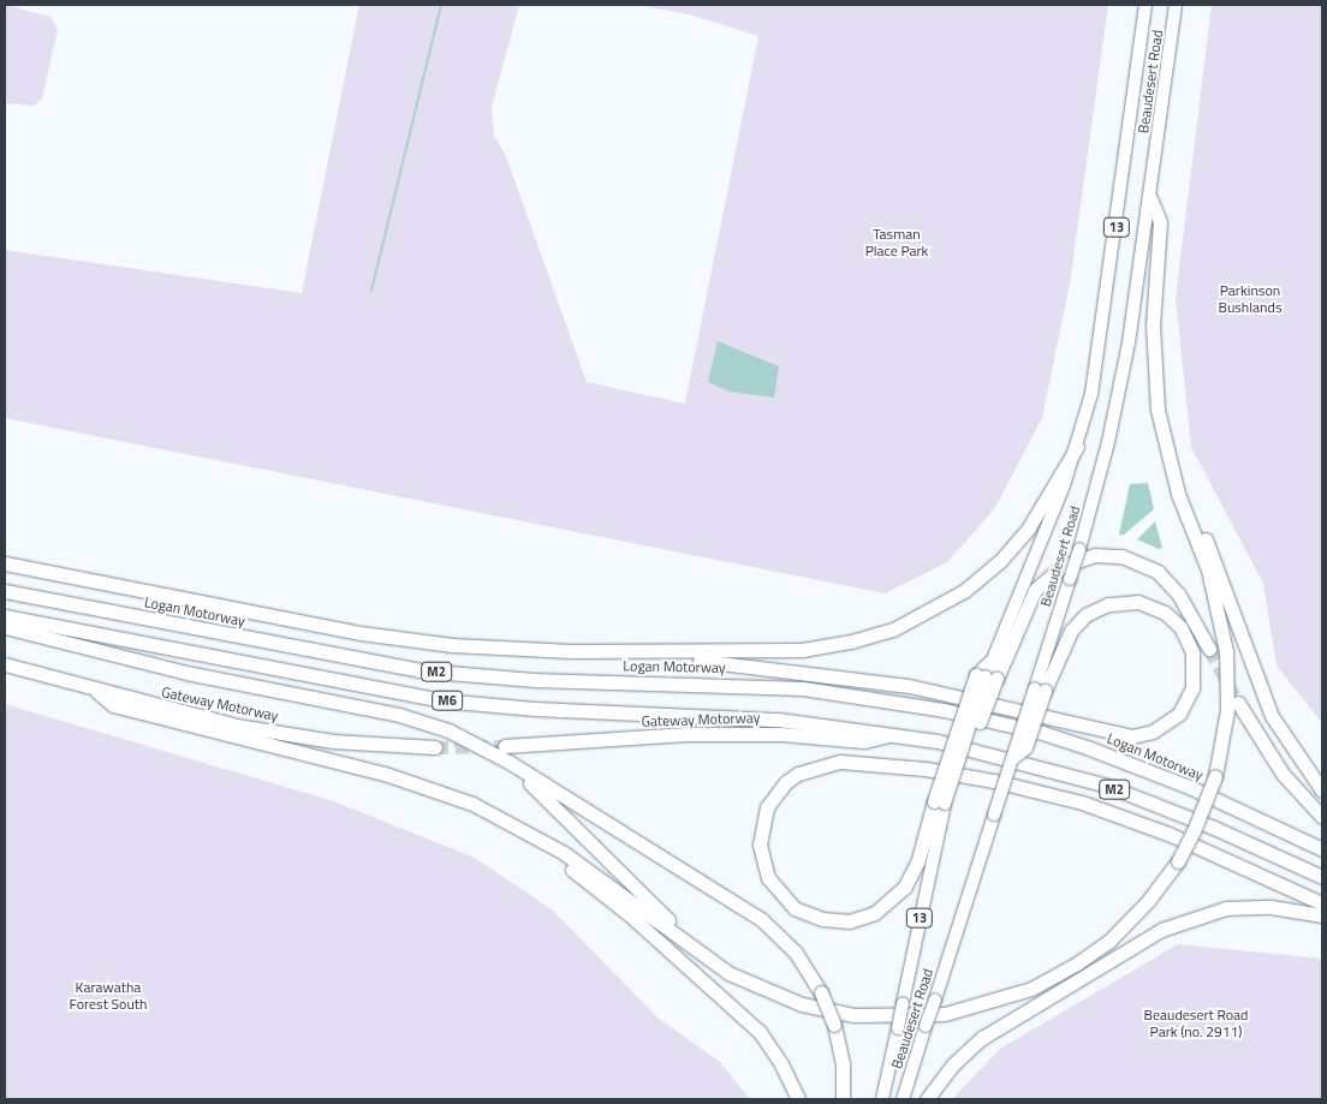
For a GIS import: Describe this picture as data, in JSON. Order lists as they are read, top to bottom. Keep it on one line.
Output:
{"streets":{"highway":["Beaudesert Road","13","Logan Motorway","M2","M6","Gateway Motorway"]},"crossings":[["M2","M6"],["M2","Gateway Motorway"],["M6","Gateway Motorway"]],"parks":["Tasman Place Park","Parkinson Bushlands","Karawatha Forest South","Beaudesert Road Park (no. 2911)"]}
